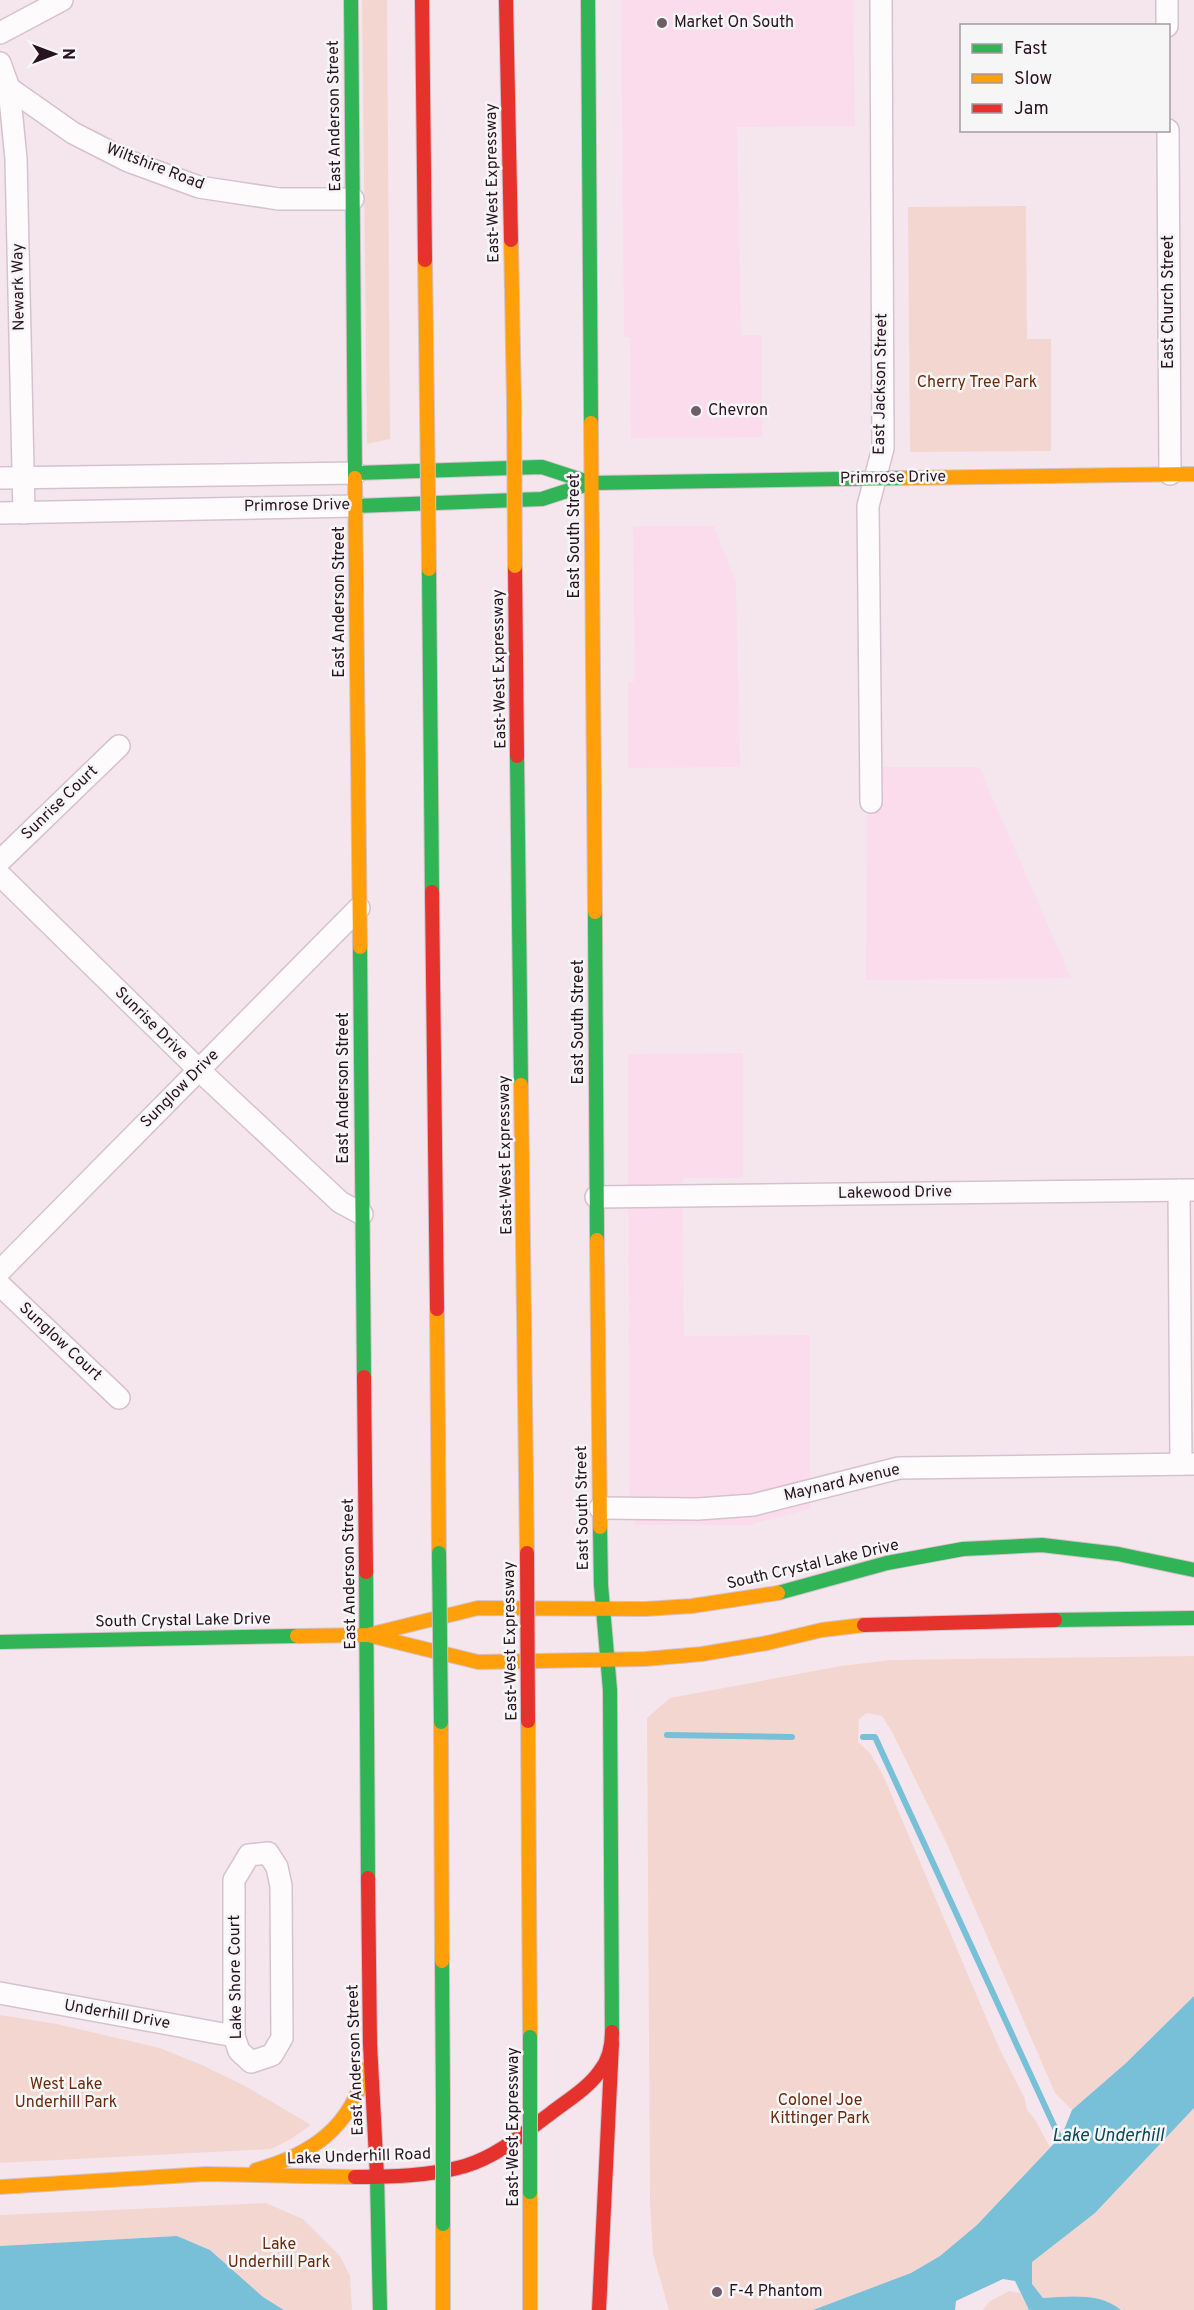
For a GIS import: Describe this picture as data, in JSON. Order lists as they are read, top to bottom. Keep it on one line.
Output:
{"streets":{"main road":["East Anderson Street","East-West Expressway","Primrose Drive","East South Street","South Crystal Lake Drive","Lake Underhill Road"],"street":["Wiltshire Road","Newark Way","East Church Street","East Jackson Street","Sunrise Court","Sunrise Drive","Sunglow Drive","Lakewood Drive","Sunglow Court","Maynard Avenue","Lake Shore Court","Underhill Drive"]},"crossings":[["East Anderson Street","Wiltshire Road"],["East Anderson Street","Primrose Drive"],["East Anderson Street","Sunrise Drive"],["East Anderson Street","Sunglow Drive"],["East Anderson Street","South Crystal Lake Drive"],["East Anderson Street","Lake Underhill Road"],["Wiltshire Road","Newark Way"],["Newark Way","Primrose Drive"],["East Church Street","Primrose Drive"],["East Jackson Street","Primrose Drive"],["Primrose Drive","East South Street"],["East South Street","Lakewood Drive"],["East South Street","Maynard Avenue"],["East South Street","South Crystal Lake Drive"],["East South Street","Lake Underhill Road"],["Sunrise Drive","Sunglow Drive"],["Lake Shore Court","Underhill Drive"]],"water":["Lake Underhill"],"parks":["Cherry Tree Park","West Lake Underhill Park","Colonel Joe Kittinger Park","Lake Underhill Park"],"places":["Market On South","Chevron","F-4 Phantom"],"legend":["Fast","Slow","Jam"],"north":"right"}
